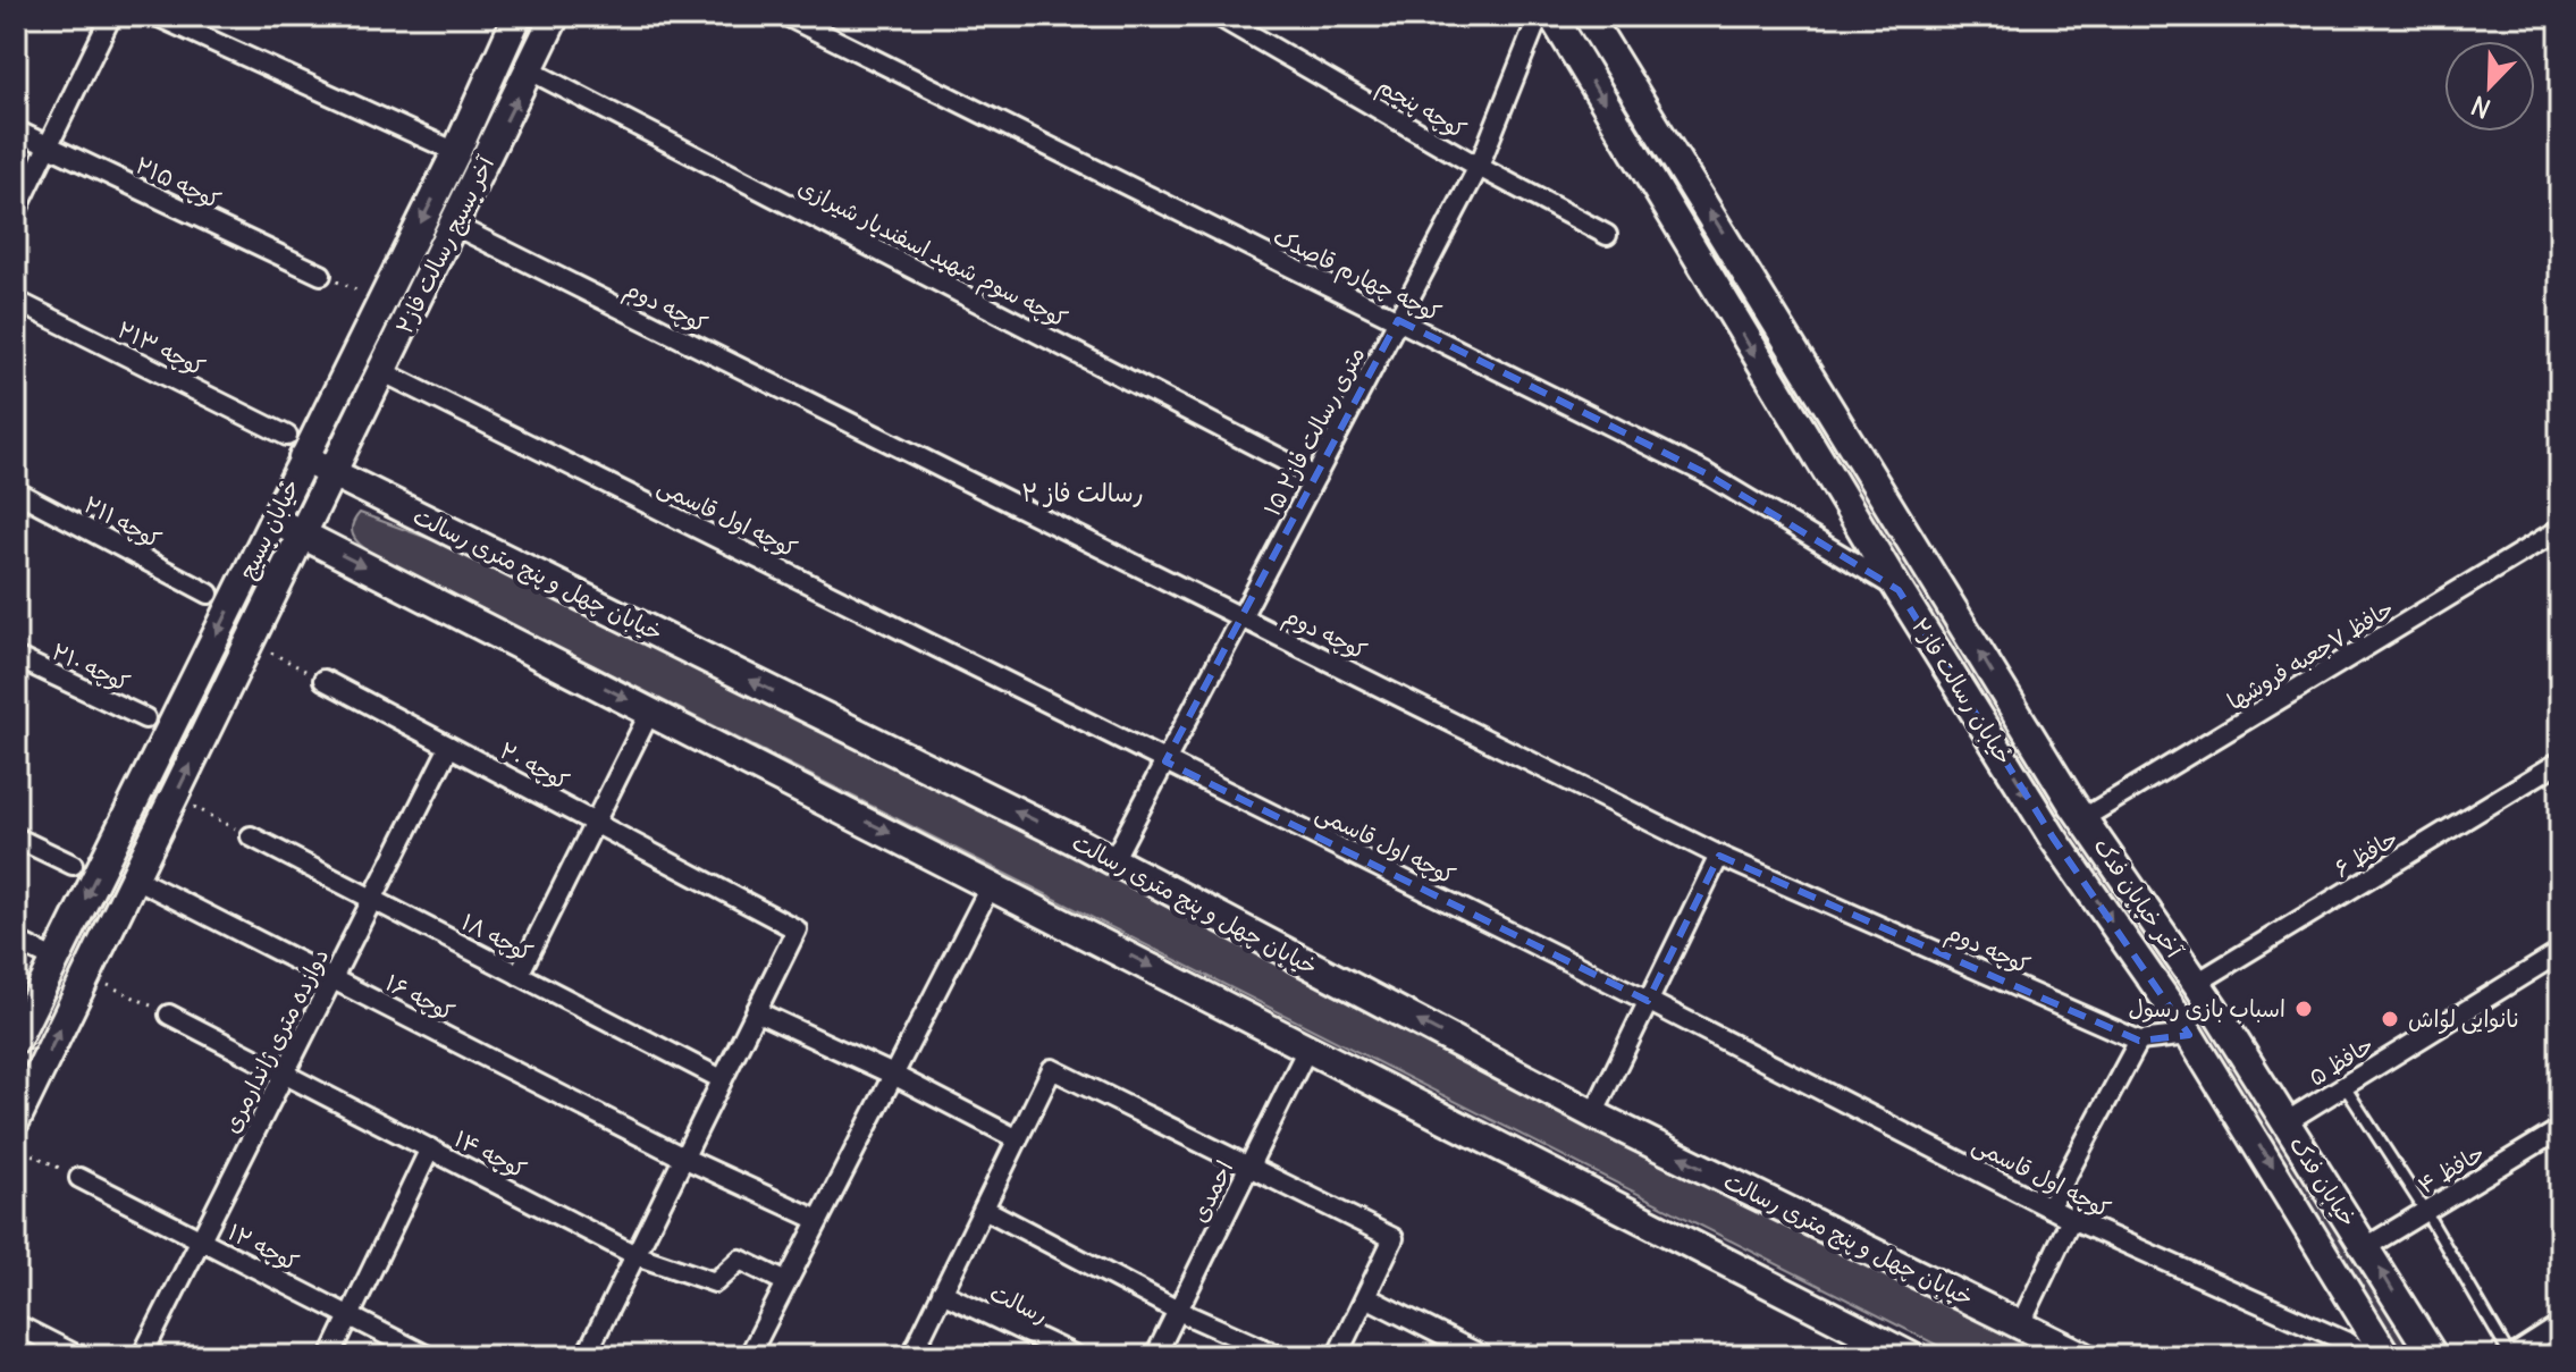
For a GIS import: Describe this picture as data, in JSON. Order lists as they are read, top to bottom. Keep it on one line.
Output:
{"streets":{"main road":["آخر بسیج رسالت فاز۲","خیابان بسیج","خیابان چهل و پنج متری رسالت","خیابان رسالت فاز۲","آخر خیابان فدک","خیابان فدک"],"street":["کوچه پنجم","کوچه ۲۱۵","کوچه سوم شهید اسفندیار شیرازی","کوچه چهارم قاصدک","کوچه دوم","کوچه ۲۱۳","۱۵ متری رسالت فاز۲","کوچه اول قاسمی","کوچه ۲۱۱","حافظ ۷جعبه فروشها","۲۱۰ کوچه","۲۰ کوچه","حافظ ۶","۱۸ کوچه","۱۶ کوچه","دوازده متری ژاندارمری","حافظ ۵","‍‍ ۱۴ کوچه","حافظ ۴","احمدی","۱۲ کوچه","رسالت"]},"crossings":[["کوچه پنجم","۱۵ متری رسالت فاز۲"],["آخر بسیج رسالت فاز۲","کوچه سوم شهید اسفندیار شیرازی"],["آخر بسیج رسالت فاز۲","کوچه دوم"],["آخر بسیج رسالت فاز۲","کوچه اول قاسمی"],["آخر بسیج رسالت فاز۲","خیابان بسیج"],["آخر بسیج رسالت فاز۲","خیابان چهل و پنج متری رسالت"],["کوچه سوم شهید اسفندیار شیرازی","۱۵ متری رسالت فاز۲"],["کوچه چهارم قاصدک","۱۵ متری رسالت فاز۲"],["کوچه چهارم قاصدک","خیابان رسالت فاز۲"],["کوچه دوم","۱۵ متری رسالت فاز۲"],["کوچه ۲۱۳","خیابان بسیج"],["کوچه ۲۱۳","خیابان چهل و پنج متری رسالت"],["۱۵ متری رسالت فاز۲","کوچه اول قاسمی"],["۱۵ متری رسالت فاز۲","خیابان چهل و پنج متری رسالت"],["خیابان بسیج","خیابان چهل و پنج متری رسالت"],["خیابان بسیج","۱۶ کوچه"],["حافظ ۷جعبه فروشها","خیابان رسالت فاز۲"],["حافظ ۷جعبه فروشها","آخر خیابان فدک"],["خیابان رسالت فاز۲","آخر خیابان فدک"],["۲۰ کوچه","دوازده متری ژاندارمری"],["حافظ ۶","آخر خیابان فدک"],["آخر خیابان فدک","خیابان فدک"],["۱۸ کوچه","دوازده متری ژاندارمری"],["۱۶ کوچه","دوازده متری ژاندارمری"],["دوازده متری ژاندارمری","‍‍ ۱۴ کوچه"],["دوازده متری ژاندارمری","۱۲ کوچه"],["حافظ ۵","خیابان فدک"],["حافظ ۴","خیابان فدک"]],"districts":["رسالت فاز ۲"],"places":["اسباب بازی رسول","نانوایی لواش"],"north":"bottom left"}
